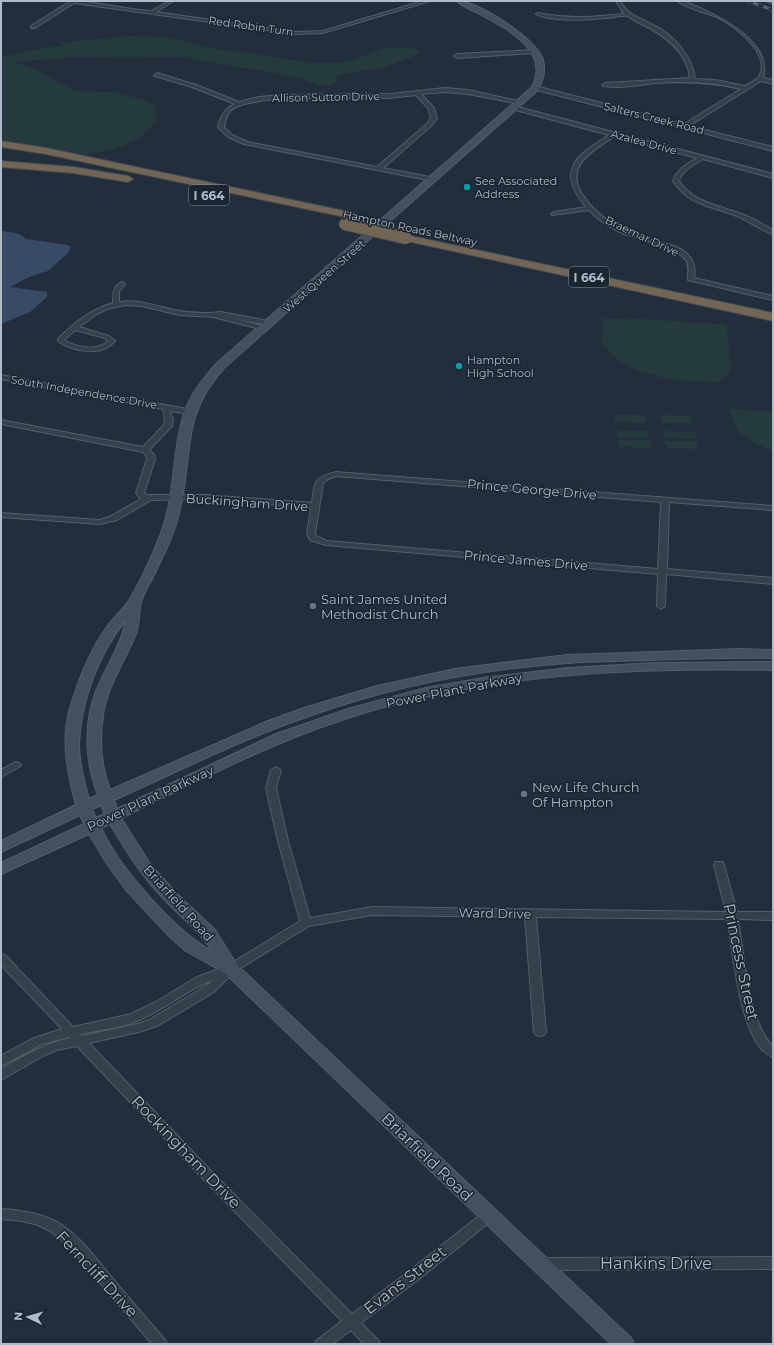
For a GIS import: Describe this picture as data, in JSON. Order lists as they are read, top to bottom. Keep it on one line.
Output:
{"streets":{"highway":["I 664","Hampton Roads Beltway"],"main road":["West Queen Street","Power Plant Parkway","Briarfield Road"],"street":["Red Robin Turn","Allison Sutton Drive","Salters Creek Road","Azalea Drive","Braemar Drive","South Independence Drive","Prince George Drive","Buckingham Drive","Prince James Drive","Ward Drive","Princess Street","Rockingham Drive","Hankins Drive","Ferncliff Drive","Evans Street"]},"crossings":[["Allison Sutton Drive","Azalea Drive"],["Allison Sutton Drive","West Queen Street"],["Salters Creek Road","West Queen Street"],["Azalea Drive","Braemar Drive"],["Azalea Drive","West Queen Street"],["West Queen Street","South Independence Drive"],["West Queen Street","Buckingham Drive"],["West Queen Street","Power Plant Parkway"],["West Queen Street","Briarfield Road"],["Prince George Drive","Buckingham Drive"],["Prince George Drive","Prince James Drive"],["Buckingham Drive","Prince James Drive"],["Power Plant Parkway","Briarfield Road"],["Briarfield Road","Ward Drive"],["Briarfield Road","Hankins Drive"],["Briarfield Road","Evans Street"],["Ward Drive","Princess Street"],["Rockingham Drive","Evans Street"]],"places":["See Associated Address","Hampton High School","Saint James United Methodist Church","New Life Church Of Hampton"],"north":"left"}
